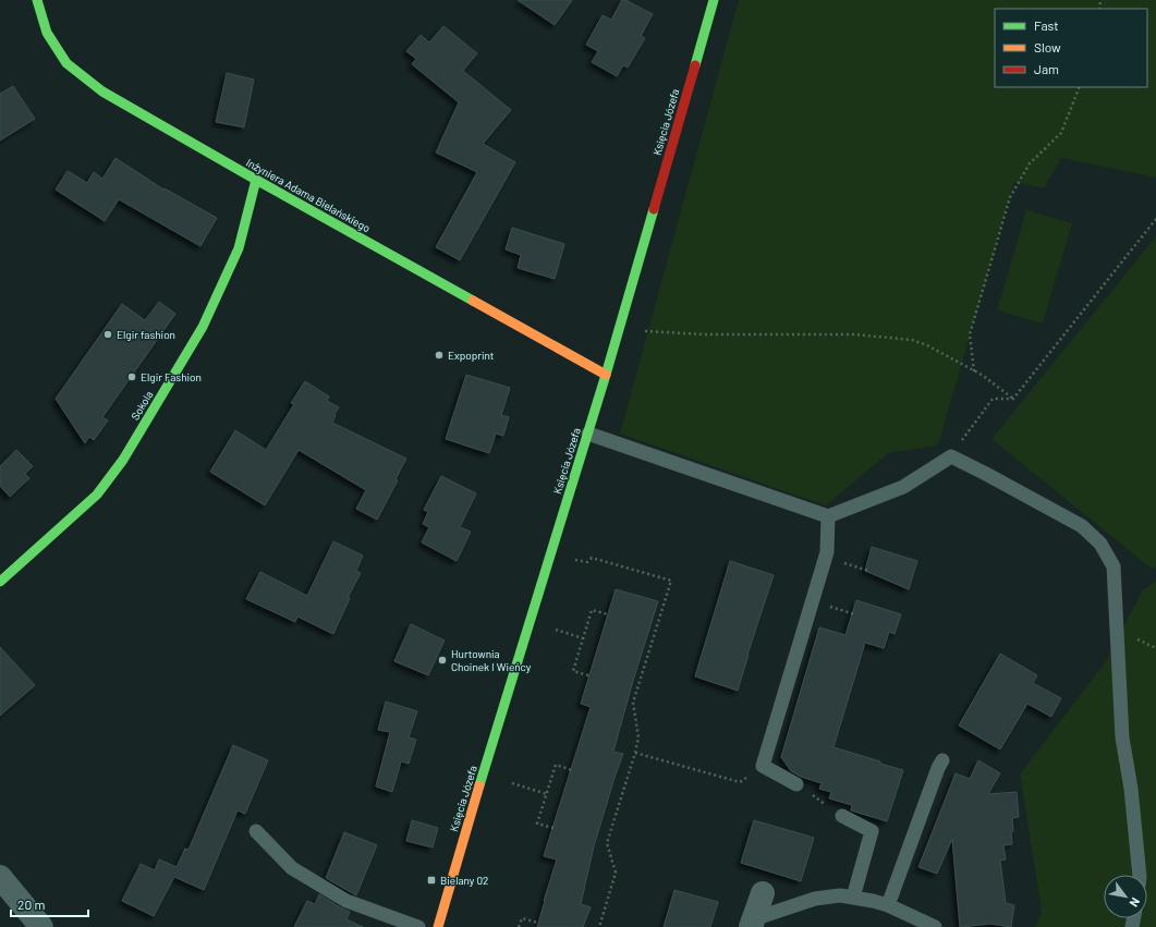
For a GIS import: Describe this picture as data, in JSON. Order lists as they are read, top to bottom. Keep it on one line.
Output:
{"streets":{"street":["Księcia Józefa","Inżyniera Adama Bielańskiego","Sokola"]},"crossings":[["Księcia Józefa","Inżyniera Adama Bielańskiego"],["Inżyniera Adama Bielańskiego","Sokola"]],"places":{"other":["Elgir fashion","Expoprint","Elgir Fashion","Hurtownia Choinek I Wieńcy"],"transit":["Bielany 02"]},"legend":["Fast","Slow","Jam"],"scale_bar":"20 m","north":"bottom right"}
